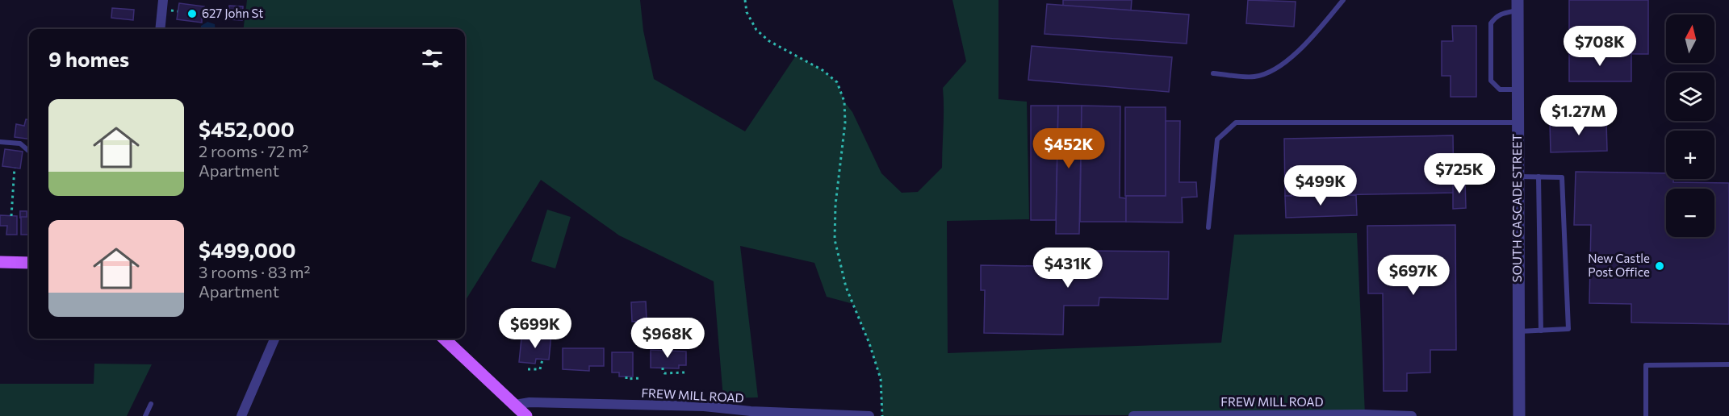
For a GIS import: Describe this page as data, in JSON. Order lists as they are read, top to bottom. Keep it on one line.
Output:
{"streets":{"street":["SOUTH CASCADE STREET","FREW MILL ROAD"]},"places":["627 John St","New Castle Post Office"],"north":"top","page":{"map_buttons":["+","−"],"price":["$708K","$1.27M","$452K","$725K","$499K","$431K","$697K","$699K","$968K"],"heading":"9 homes","list":[{"name":"$452,000","note":"2 rooms · 72 m² · Apartment"},{"name":"$499,000","note":"3 rooms · 83 m² · Apartment"}]}}
